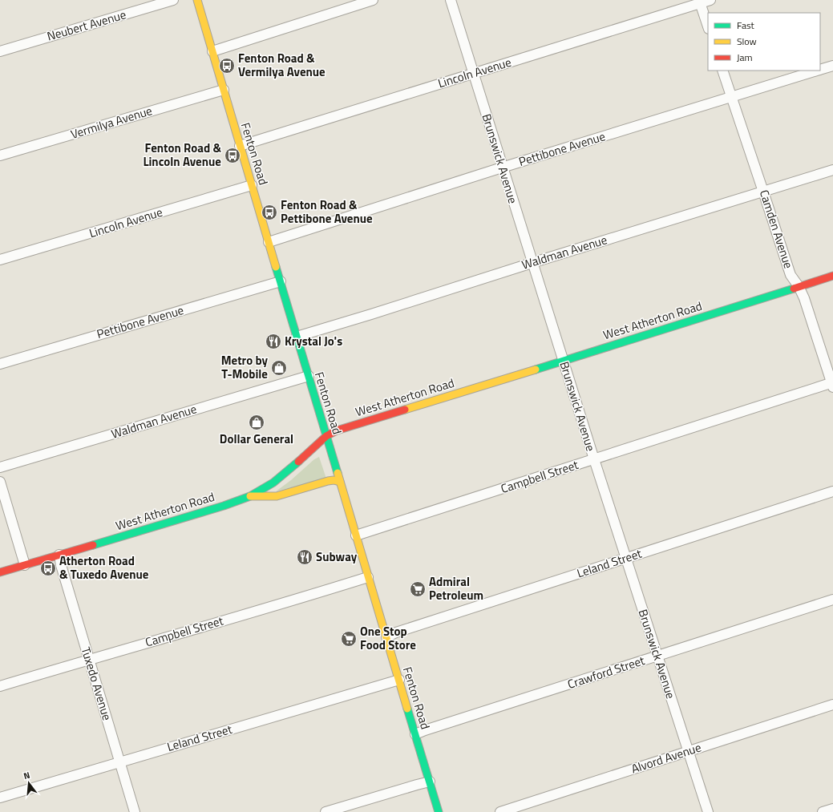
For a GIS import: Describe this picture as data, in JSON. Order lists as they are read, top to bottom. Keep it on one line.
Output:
{"streets":{"street":["Neubert Avenue","Lincoln Avenue","Vermilya Avenue","Pettibone Avenue","Fenton Road","Brunswick Avenue","Camden Avenue","Waldman Avenue","West Atherton Road","Campbell Street","Leland Street","Crawford Street","Tuxedo Avenue","Alvord Avenue"]},"crossings":[["Lincoln Avenue","Fenton Road"],["Lincoln Avenue","Brunswick Avenue"],["Vermilya Avenue","Fenton Road"],["Pettibone Avenue","Fenton Road"],["Pettibone Avenue","Brunswick Avenue"],["Pettibone Avenue","Camden Avenue"],["Fenton Road","Waldman Avenue"],["Fenton Road","West Atherton Road"],["Fenton Road","Campbell Street"],["Fenton Road","Leland Street"],["Fenton Road","Crawford Street"],["Brunswick Avenue","Waldman Avenue"],["Brunswick Avenue","West Atherton Road"],["Brunswick Avenue","Campbell Street"],["Brunswick Avenue","Leland Street"],["Brunswick Avenue","Crawford Street"],["Brunswick Avenue","Alvord Avenue"],["Camden Avenue","Waldman Avenue"],["Camden Avenue","West Atherton Road"],["Camden Avenue","Campbell Street"],["West Atherton Road","Tuxedo Avenue"],["Campbell Street","Tuxedo Avenue"],["Leland Street","Tuxedo Avenue"]],"places":{"bus stop":["Fenton Road & Vermilya Avenue","Fenton Road & Lincoln Avenue","Fenton Road & Pettibone Avenue","Atherton Road & Tuxedo Avenue"],"restaurant":["Krystal Jo's","Subway"],"shop":["Metro by T-Mobile","Dollar General"],"supermarket":["Admiral Petroleum","One Stop Food Store"]},"legend":["Fast","Slow","Jam"],"north":"top"}
